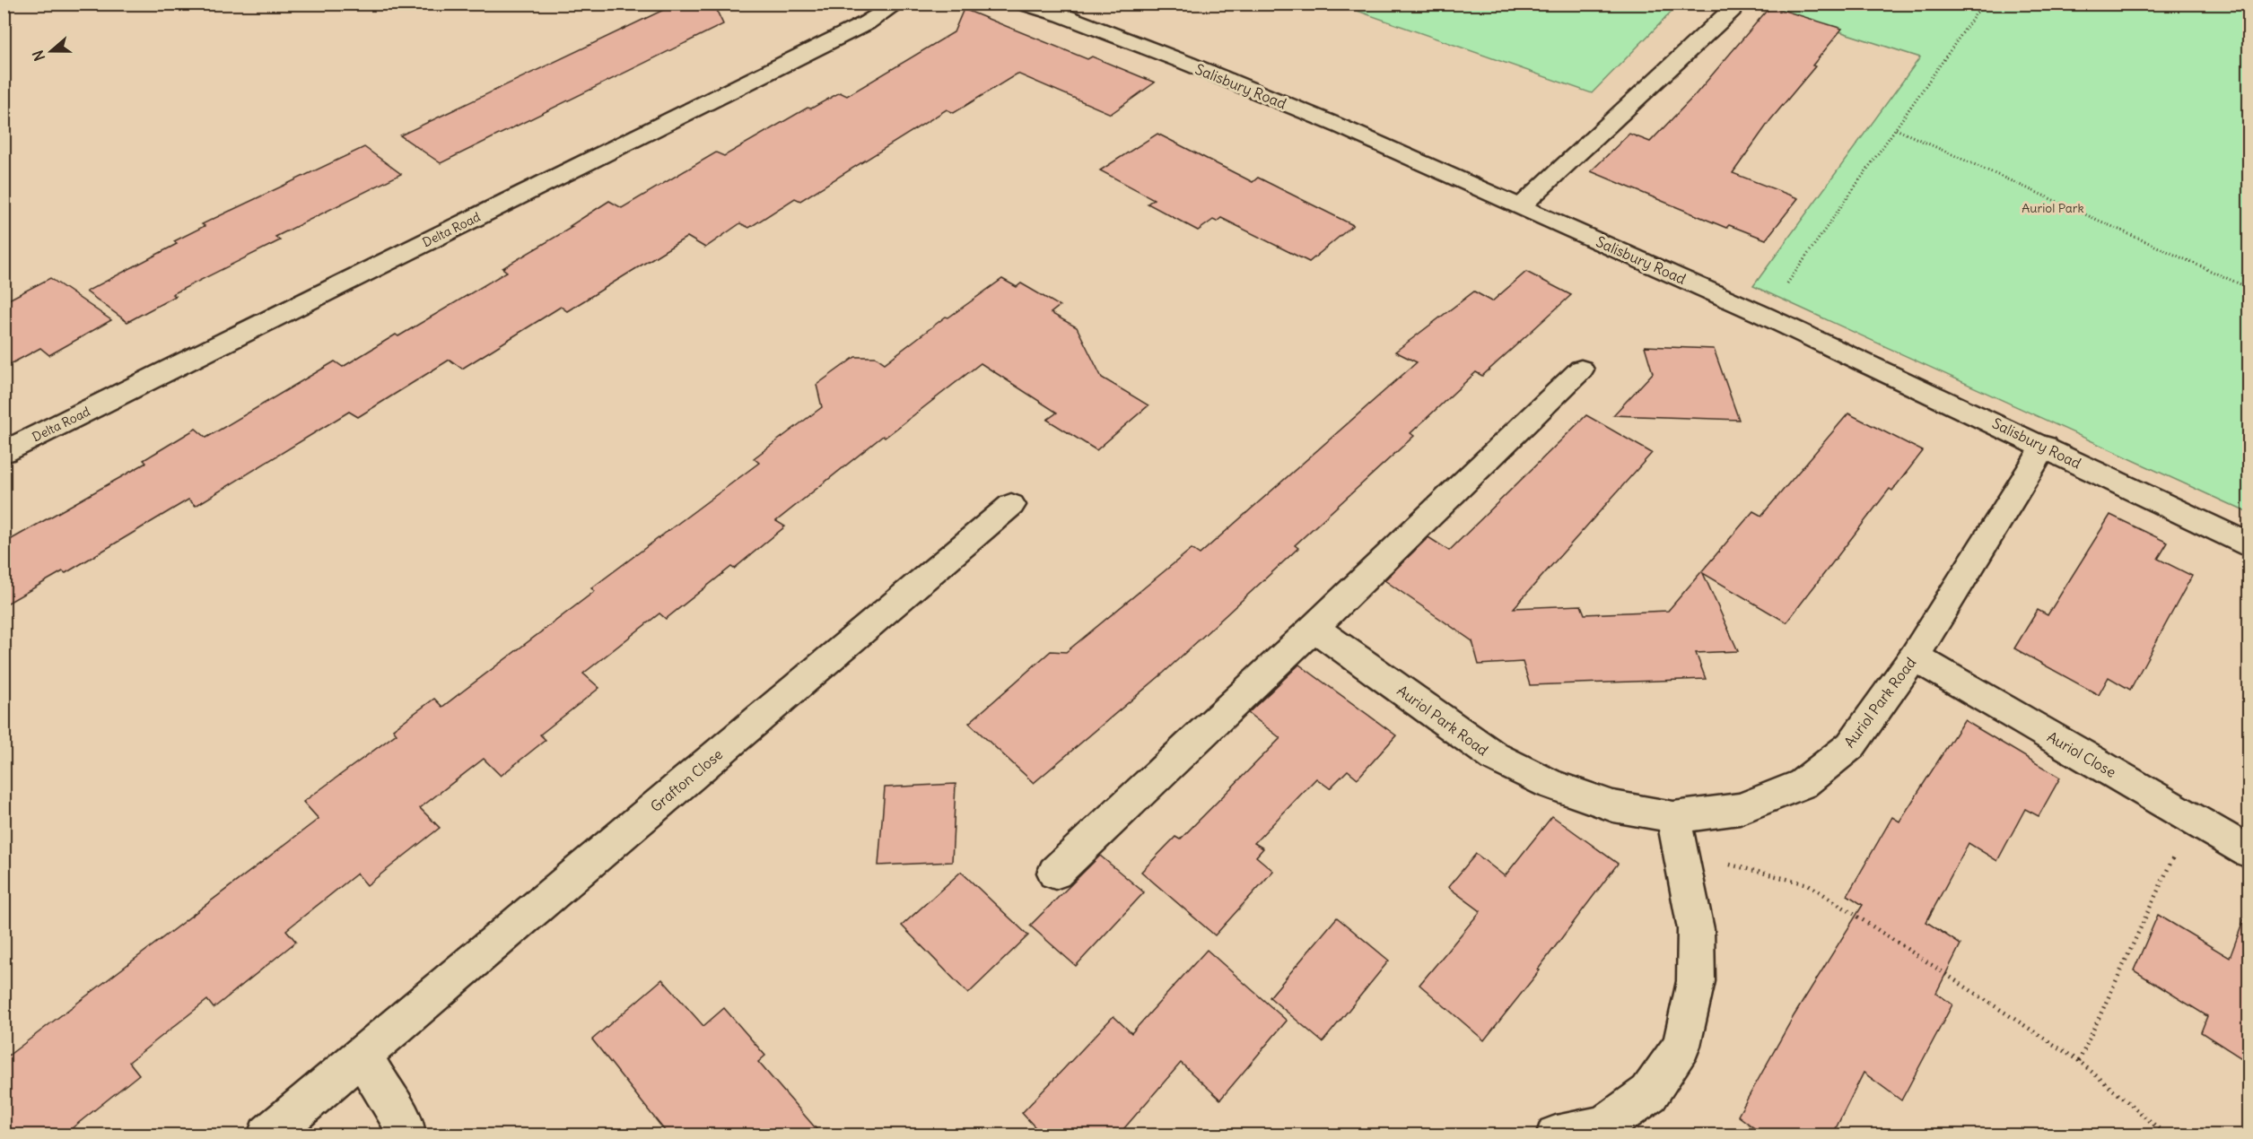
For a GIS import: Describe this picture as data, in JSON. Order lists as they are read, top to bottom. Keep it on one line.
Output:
{"streets":{"street":["Salisbury Road","Delta Road","Auriol Park Road","Auriol Close","Grafton Close"]},"crossings":[["Salisbury Road","Auriol Park Road"],["Auriol Park Road","Auriol Close"]],"parks":["Auriol Park"],"north":"left"}
